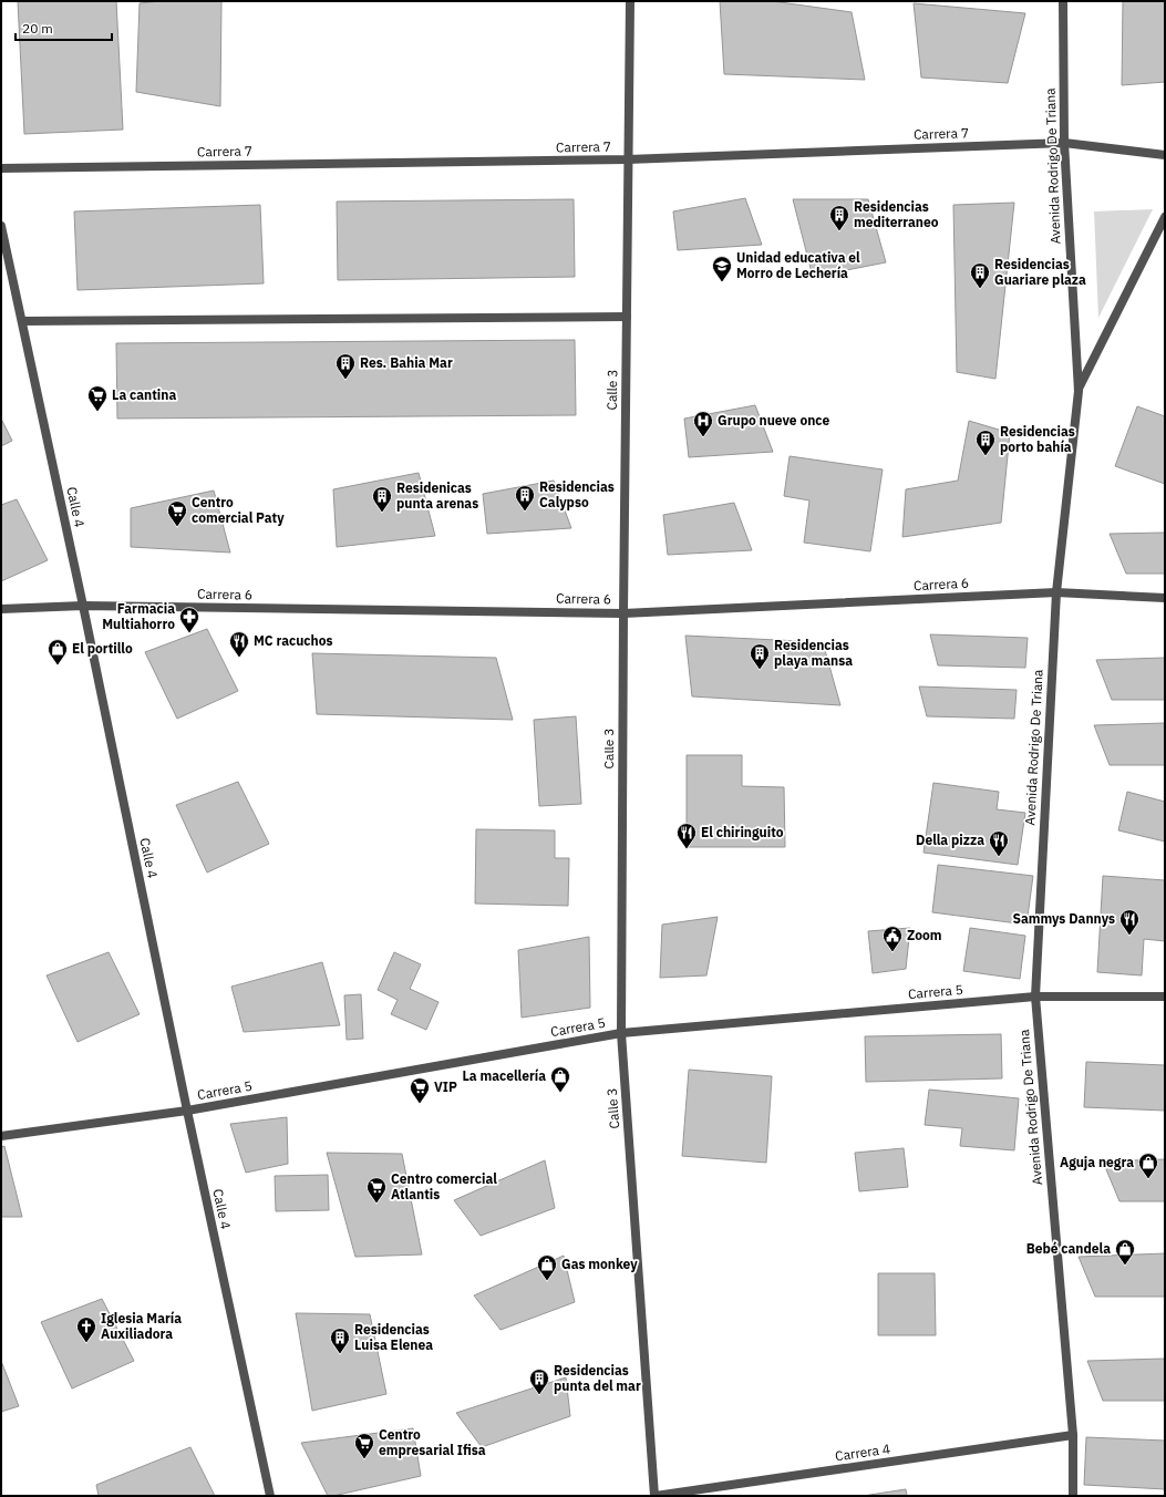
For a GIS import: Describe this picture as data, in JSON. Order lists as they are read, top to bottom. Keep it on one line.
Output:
{"streets":{"street":["Carrera 7","Avenida Rodrigo De Triana","Calle 3","Calle 4","Carrera 6","Carrera 5","Carrera 4"]},"crossings":[["Carrera 7","Avenida Rodrigo De Triana"],["Carrera 7","Calle 3"],["Avenida Rodrigo De Triana","Carrera 6"],["Avenida Rodrigo De Triana","Carrera 5"],["Avenida Rodrigo De Triana","Carrera 4"],["Calle 3","Carrera 6"],["Calle 3","Carrera 5"],["Calle 3","Carrera 4"],["Calle 4","Carrera 6"],["Calle 4","Carrera 5"]],"places":{"building":["Residencias mediterraneo","Residencias Guariare plaza","Res. Bahia Mar","Residencias porto bahía","Residencias Calypso","Residenicas punta arenas","Residencias playa mansa","Residencias Luisa Elenea","Residencias punta del mar"],"school or university":["Unidad educativa el Morro de Lechería"],"supermarket":["La cantina","Centro comercial Paty","VIP","Centro comercial Atlantis","Centro empresarial Ifisa"],"hospital":["Grupo nueve once"],"pharmacy":["Farmacia Multiahorro"],"restaurant":["MC racuchos","El chiringuito","Della pizza","Sammys Dannys"],"shop":["El portillo","La macellería","Aguja negra","Bebé candela","Gas monkey"],"public building":["Zoom"],"church":["Iglesia María Auxiliadora"]},"scale_bar":"20 m"}
